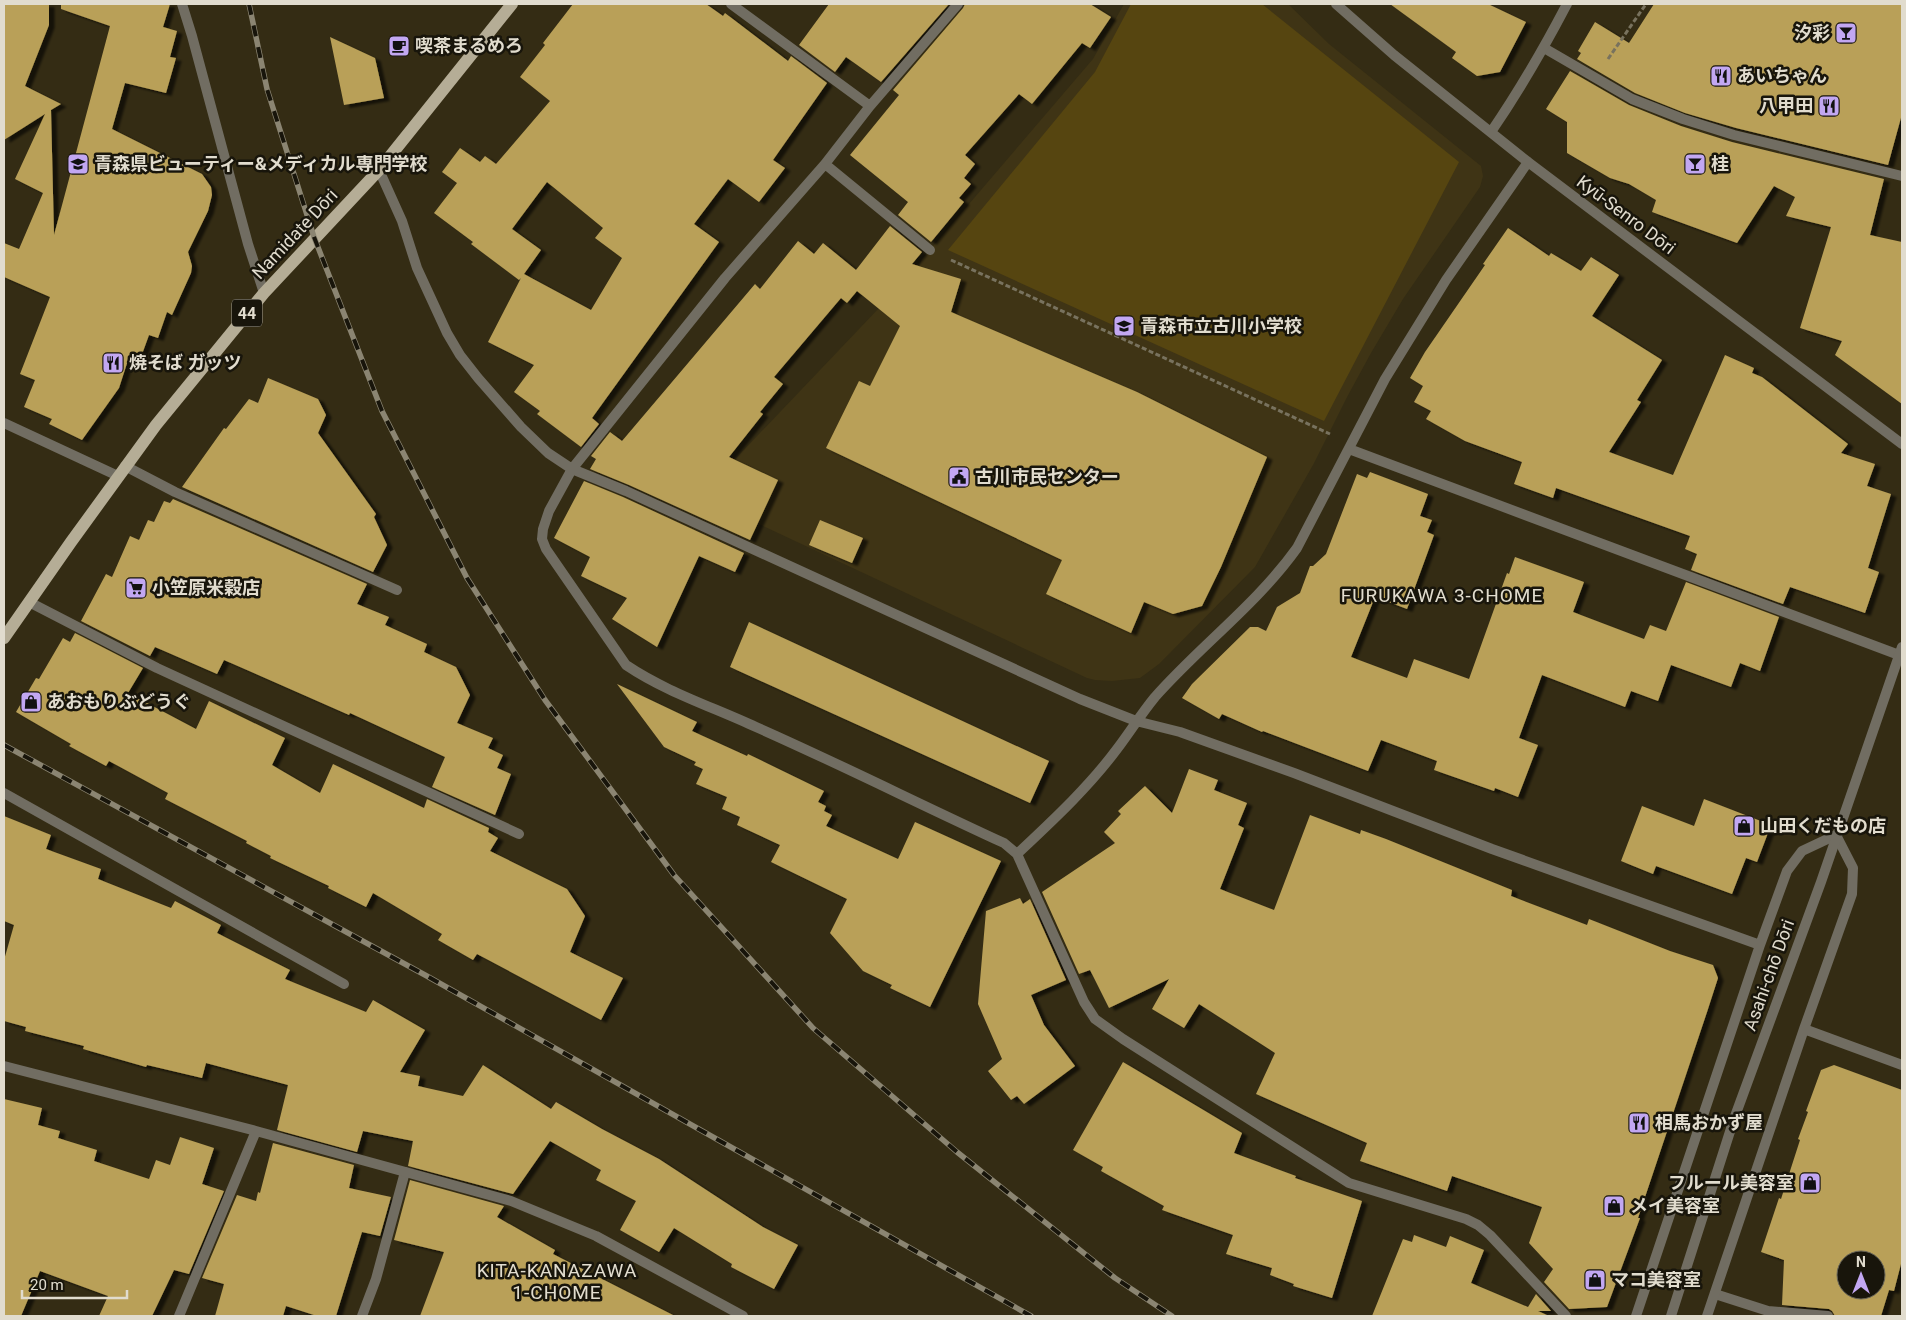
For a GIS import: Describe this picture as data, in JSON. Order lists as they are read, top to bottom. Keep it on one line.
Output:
{"streets":{"main road":["Namidate Dōri","44"],"street":["Kyū-Senro Dōri","Asahi-chō Dōri"]},"districts":["FURUKAWA 3-CHOME","KITA-KANAZAWA 1-CHOME"],"places":{"bar":["汐彩","桂"],"cafe":["喫茶まるめろ"],"restaurant":["あいちゃん","八甲田","焼そば ガッツ","相馬おかず屋"],"school or university":["青森県ビューティー&メディカル専門学校","青森市立古川小学校"],"public building":["古川市民センター"],"supermarket":["小笠原米穀店"],"shop":["あおもりぶどうぐ","山田くだもの店","フルール美容室","メイ美容室","マコ美容室"]},"scale_bar":"20 m","north":"top"}
